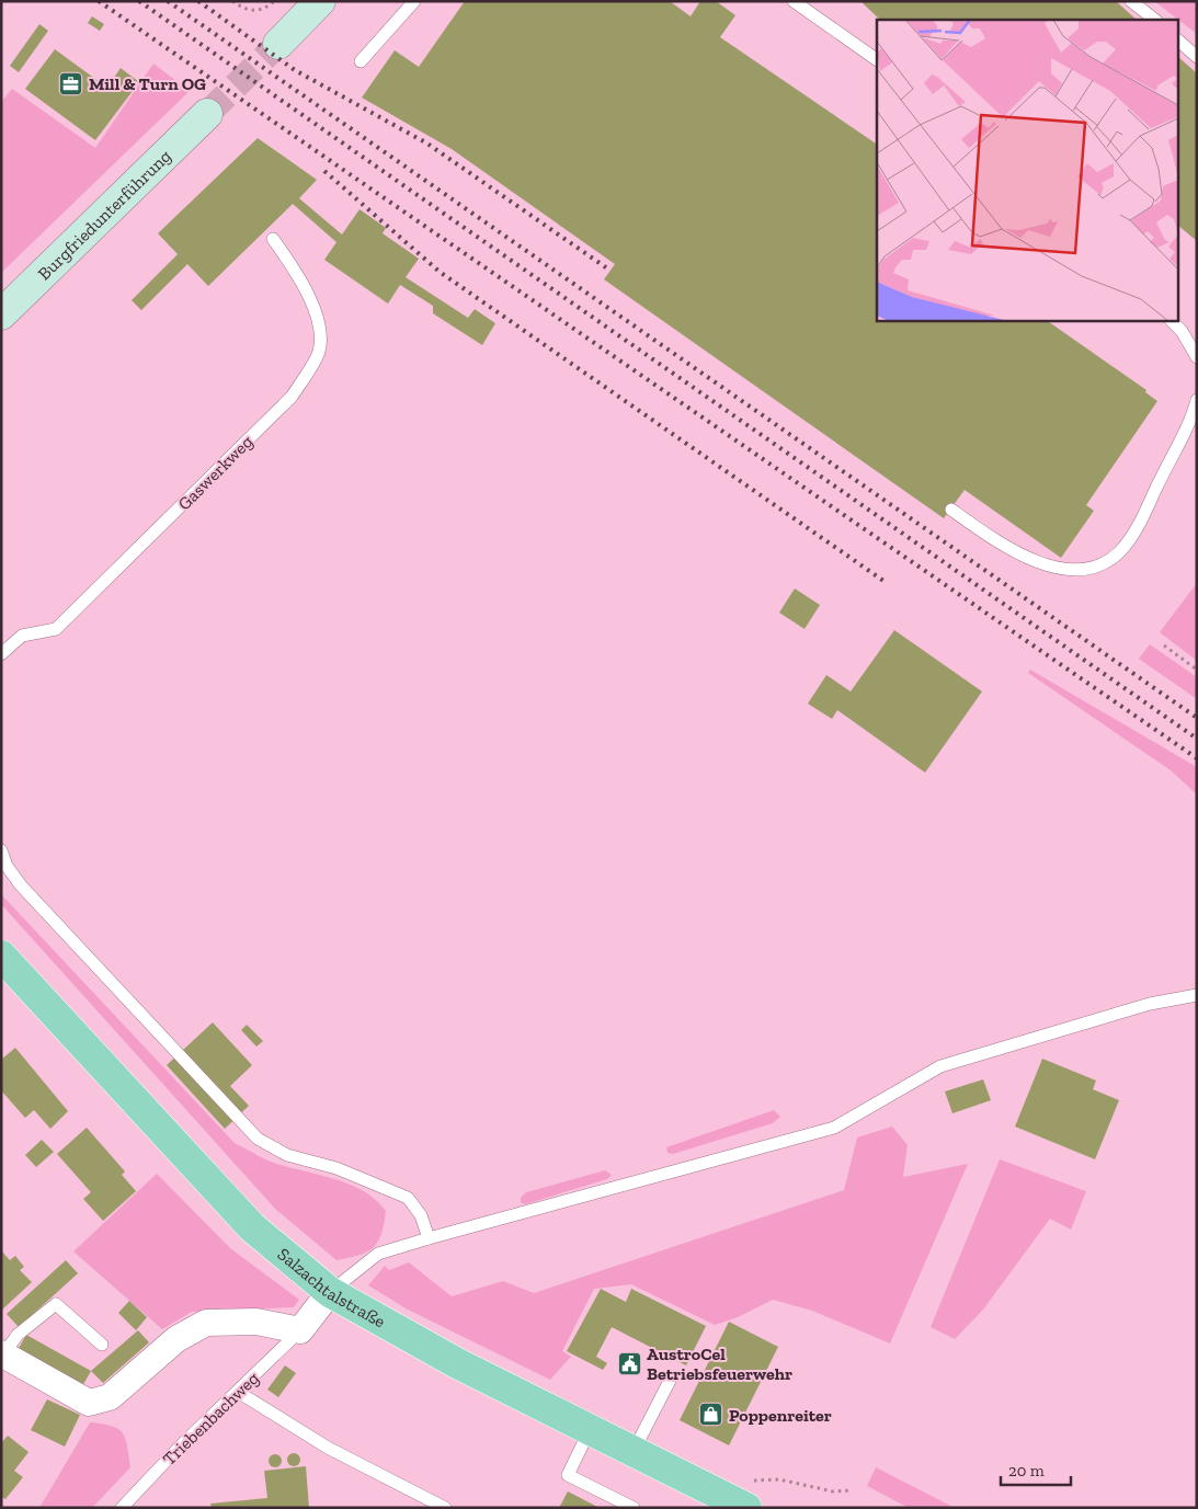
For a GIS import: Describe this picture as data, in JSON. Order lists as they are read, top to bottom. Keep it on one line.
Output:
{"streets":{"main road":["Salzachtalstraße"],"street":["Burgfriedunterführung"],"lane":["Gaswerkweg","Triebenbachweg"]},"places":{"office":["Mill & Turn OG"],"public building":["AustroCel Betriebsfeuerwehr"],"shop":["Poppenreiter"]},"scale_bar":"20 m"}
